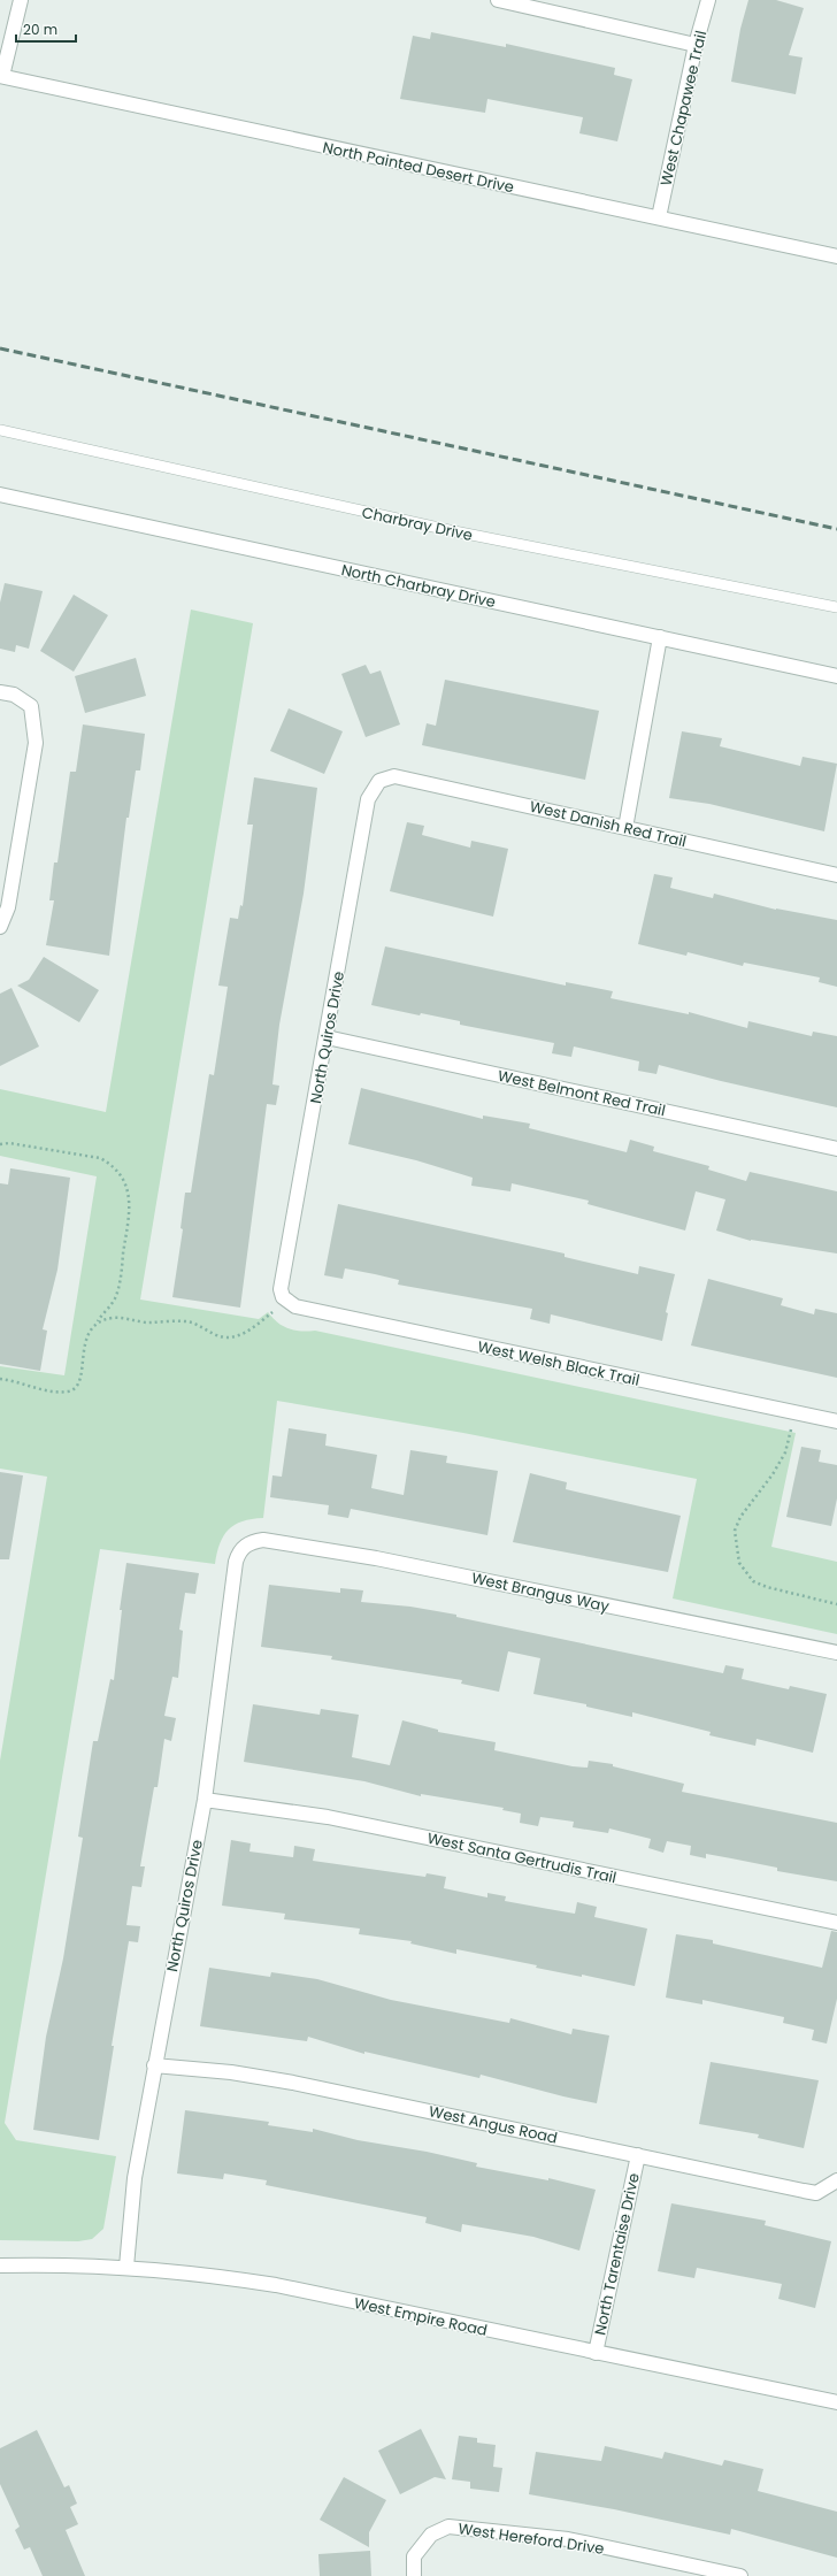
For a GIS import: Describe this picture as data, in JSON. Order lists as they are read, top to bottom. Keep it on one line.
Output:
{"streets":{"street":["West Chapawee Trail","North Painted Desert Drive","North Charbray Drive","West Danish Red Trail","North Quiros Drive","West Belmont Red Trail","West Welsh Black Trail","West Brangus Way","West Santa Gertrudis Trail","West Angus Road","North Tarentaise Drive","West Empire Road","West Hereford Drive"],"lane":["Charbray Drive"]},"crossings":[["West Chapawee Trail","North Painted Desert Drive"],["West Danish Red Trail","North Quiros Drive"],["North Quiros Drive","West Belmont Red Trail"],["North Quiros Drive","West Welsh Black Trail"],["North Quiros Drive","West Brangus Way"],["North Quiros Drive","West Santa Gertrudis Trail"],["North Quiros Drive","West Angus Road"],["North Quiros Drive","West Empire Road"],["West Angus Road","North Tarentaise Drive"],["North Tarentaise Drive","West Empire Road"]],"scale_bar":"20 m"}
